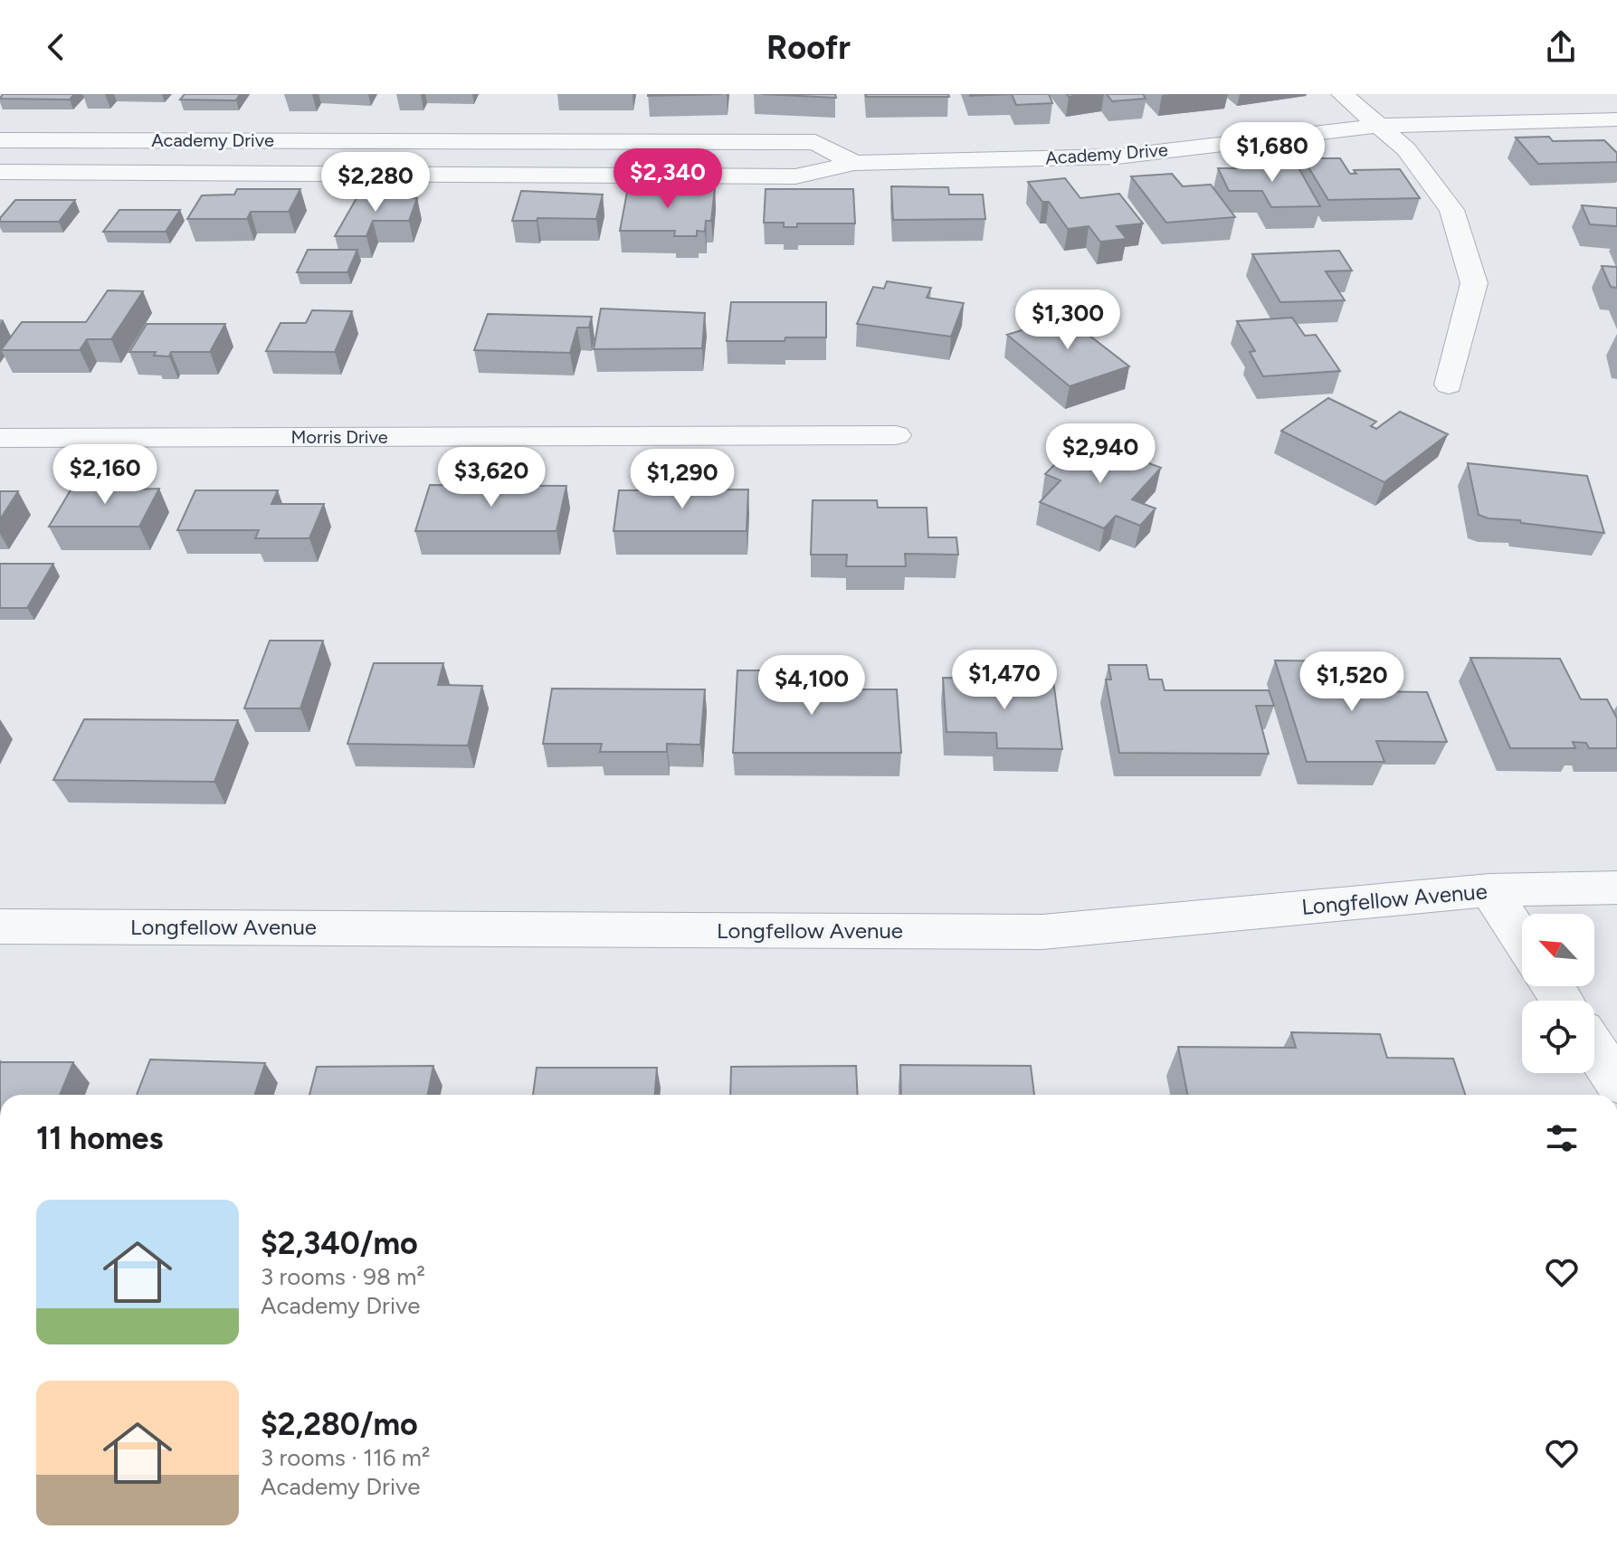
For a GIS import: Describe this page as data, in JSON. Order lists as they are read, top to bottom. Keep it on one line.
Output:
{"streets":{"street":["Academy Drive","Morris Drive","Longfellow Avenue"]},"north":"top left","page":{"header":"Roofr","price":["$1,680","$2,340","$2,280","$1,300","$2,940","$2,160","$3,620","$1,290","$1,470","$1,520","$4,100"],"heading":"11 homes","list":[{"name":"$2,340/mo","note":"3 rooms · 98 m² · Academy Drive"},{"name":"$2,280/mo","note":"3 rooms · 116 m² · Academy Drive"}]}}
